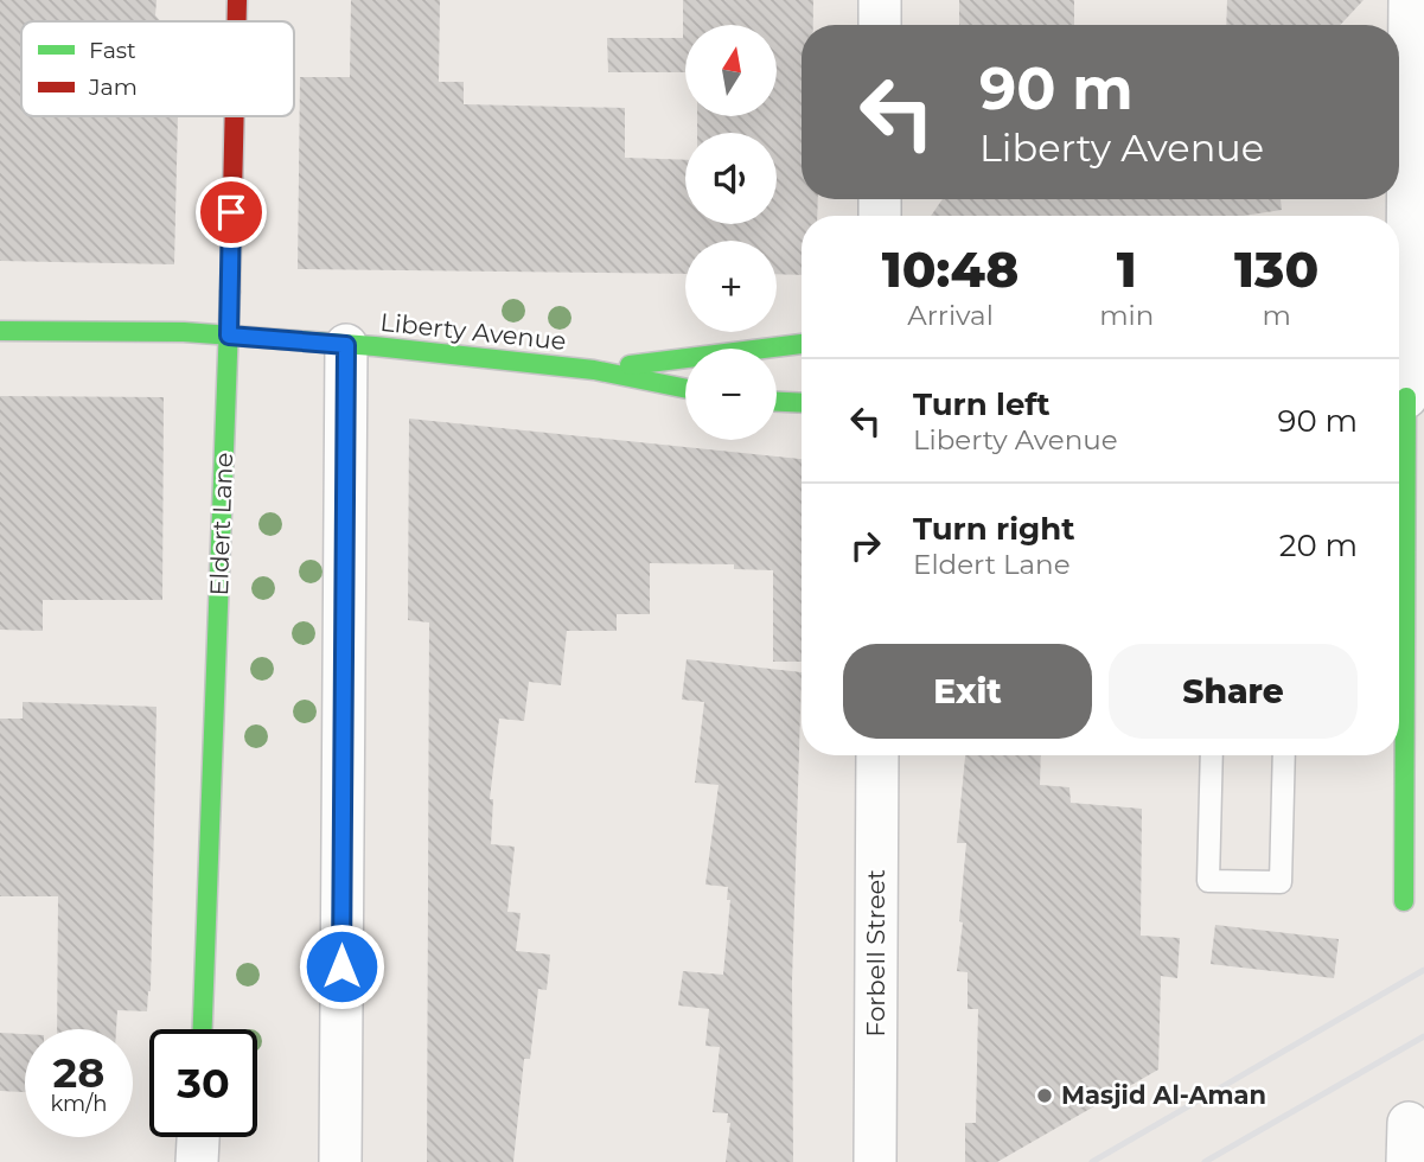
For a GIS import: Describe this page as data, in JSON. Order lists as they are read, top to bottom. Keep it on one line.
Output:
{"streets":{"street":["Liberty Avenue","Eldert Lane","Forbell Street"]},"crossings":[["Liberty Avenue","Eldert Lane"]],"places":["Masjid Al-Aman"],"legend":["Fast","Jam"],"north":"top","page":{"map_buttons":["+","−"],"turn":["90 m","Liberty Avenue"],"eta":["10:48","Arrival","1","min","130","m"],"list":[{"name":"Turn left","note":"Liberty Avenue","value":"90 m"},{"name":"Turn right","note":"Eldert Lane","value":"20 m"}],"buttons":["Exit","Share"],"speed":"28 km/h","limit":"30"}}
